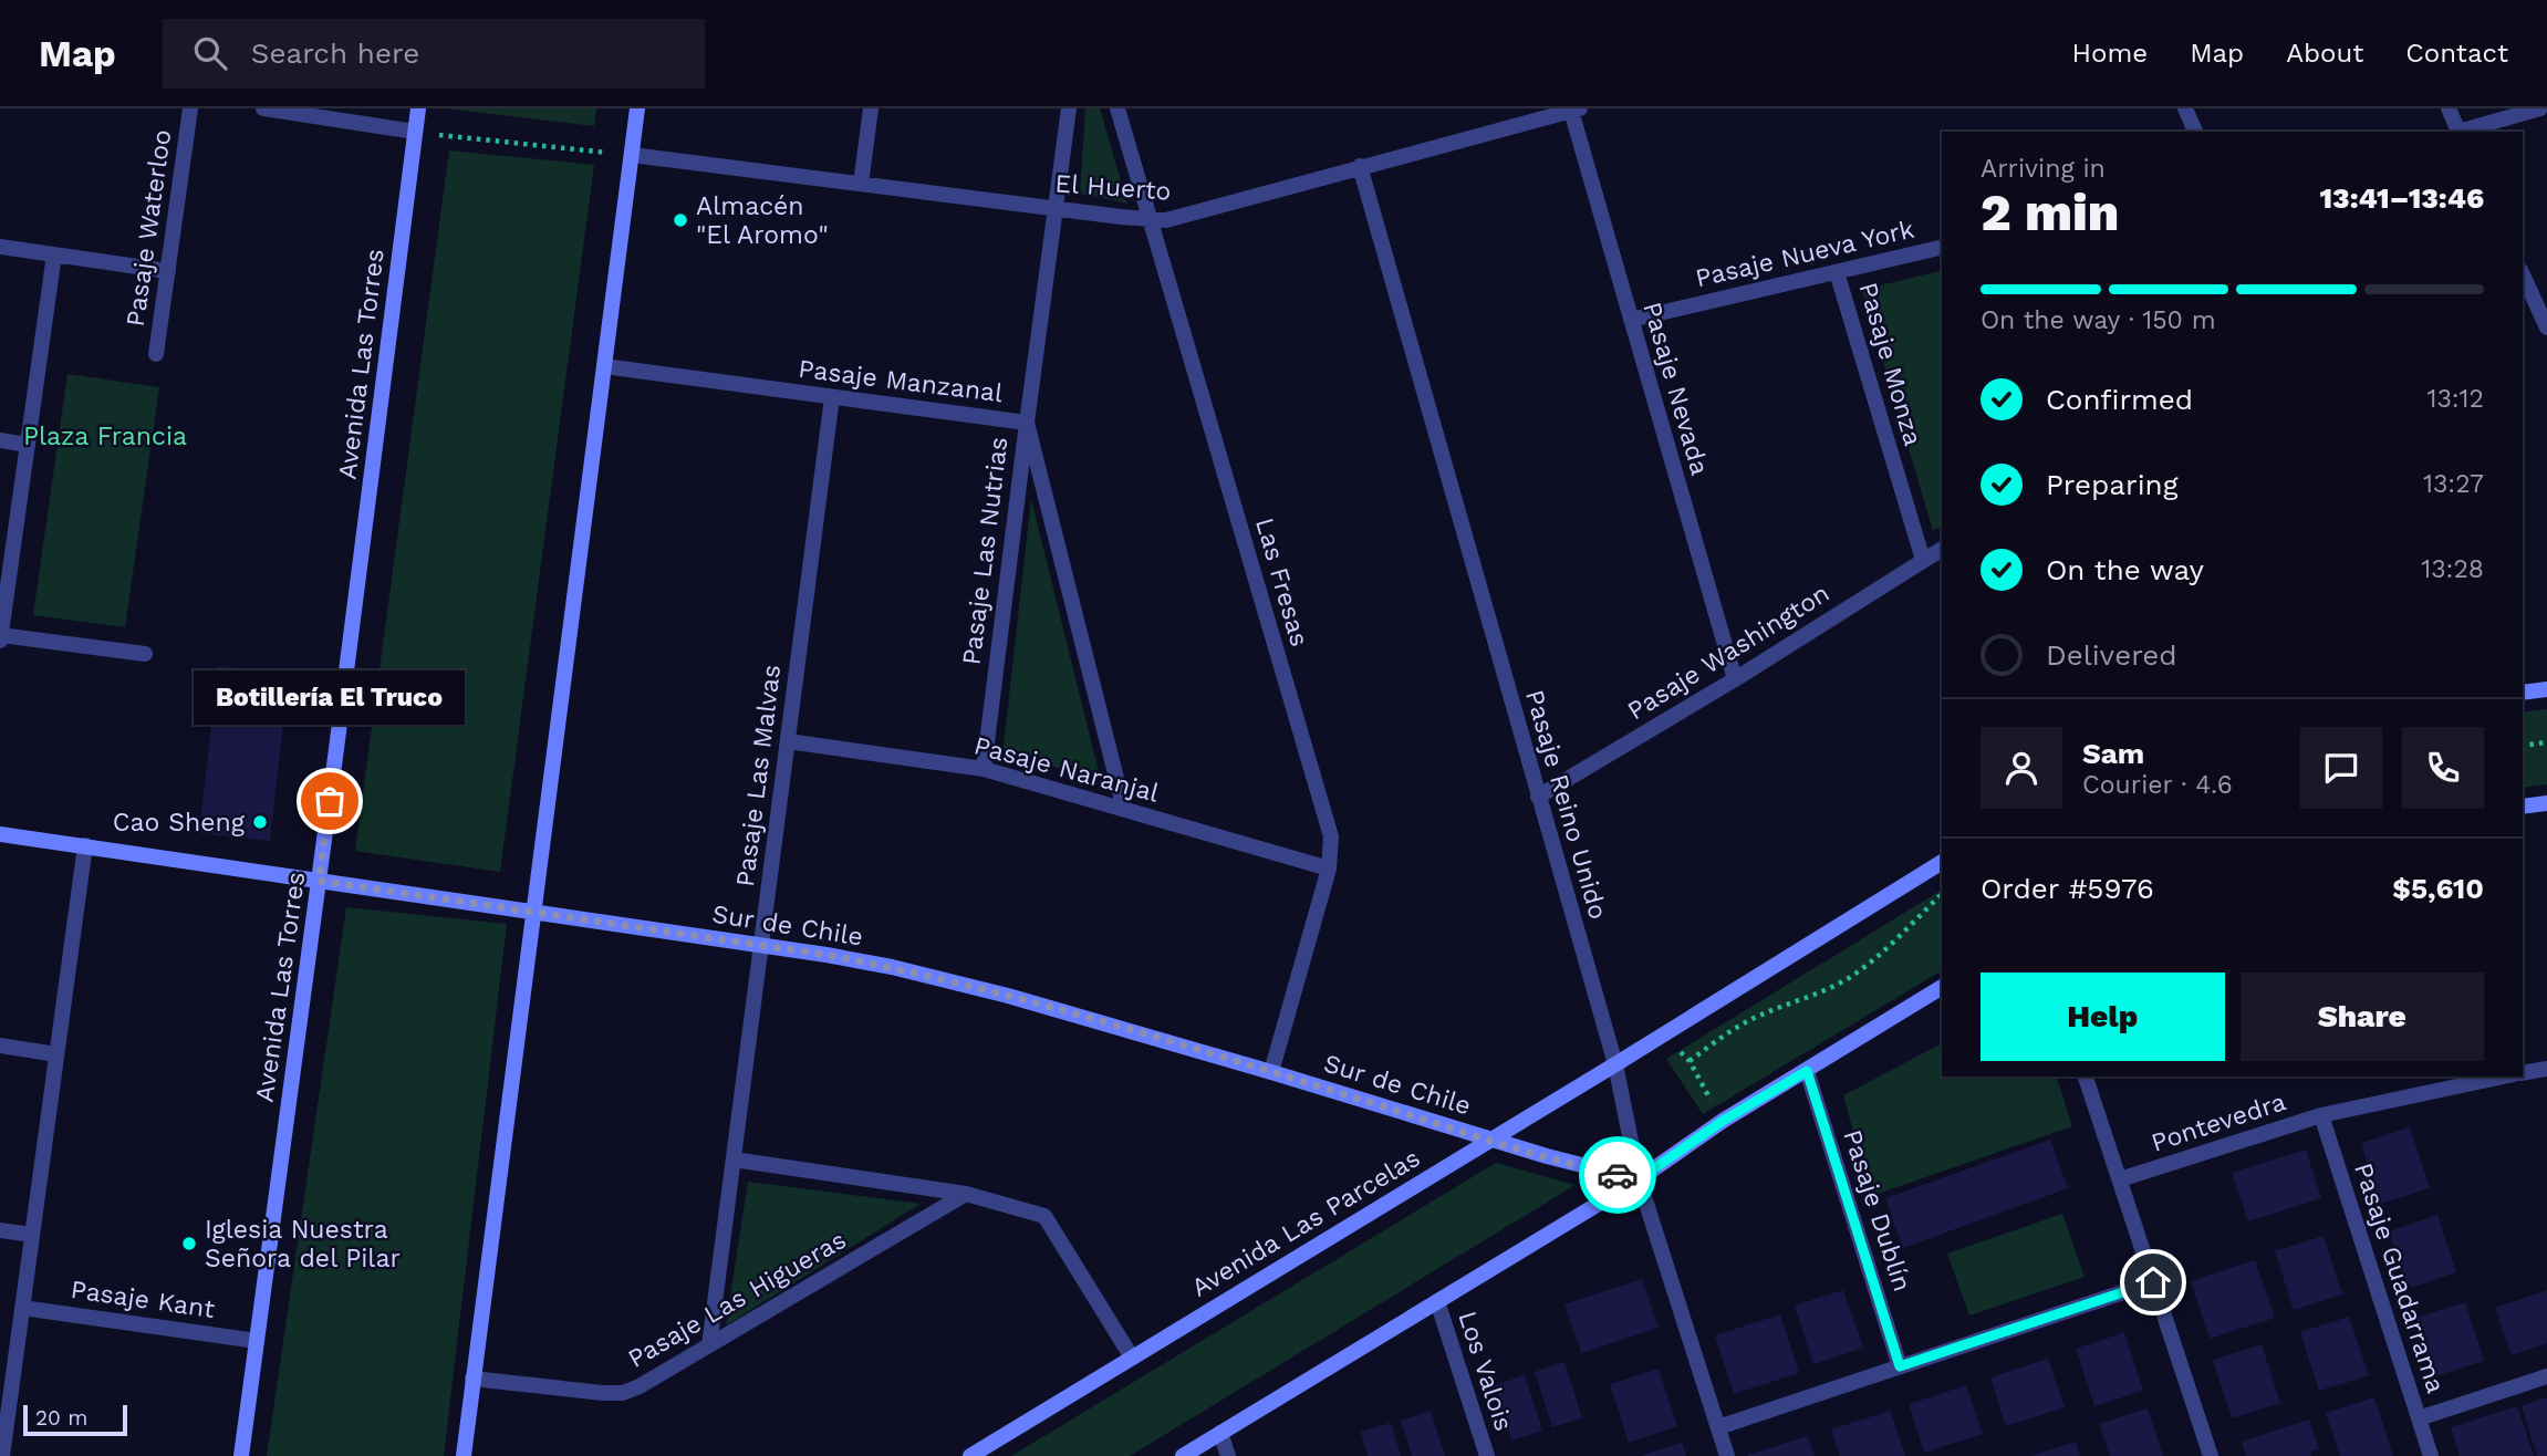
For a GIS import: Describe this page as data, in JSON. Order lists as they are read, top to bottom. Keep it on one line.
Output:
{"streets":{"street":["El Huerto","Pasaje Waterloo","Pasaje Nueva York","Avenida Las Torres","Pasaje Monza","Pasaje Manzanal","Pasaje Nevada","Pasaje Las Nutrias","Las Fresas","Pasaje Washington","Pasaje Naranjal","Pasaje Las Malvas","Pasaje Reino Unido","Sur de Chile","Pontevedra","Pasaje Dublín","Avenida Las Parcelas","Pasaje Guadarrama","Pasaje Kant","Pasaje Las Higueras","Los Valois"]},"crossings":[["El Huerto","Pasaje Nevada"],["El Huerto","Pasaje Las Nutrias"],["El Huerto","Las Fresas"],["El Huerto","Pasaje Reino Unido"],["Pasaje Nueva York","Pasaje Monza"],["Pasaje Nueva York","Pasaje Nevada"],["Avenida Las Torres","Sur de Chile"],["Avenida Las Torres","Pasaje Kant"],["Pasaje Monza","Pasaje Washington"],["Pasaje Manzanal","Pasaje Las Nutrias"],["Pasaje Manzanal","Pasaje Naranjal"],["Pasaje Manzanal","Pasaje Las Malvas"],["Pasaje Nevada","Pasaje Washington"],["Pasaje Las Nutrias","Pasaje Naranjal"],["Las Fresas","Pasaje Naranjal"],["Las Fresas","Sur de Chile"],["Pasaje Washington","Pasaje Reino Unido"],["Pasaje Naranjal","Pasaje Las Malvas"],["Pasaje Las Malvas","Sur de Chile"],["Pasaje Las Malvas","Pasaje Las Higueras"],["Pasaje Reino Unido","Sur de Chile"],["Pasaje Reino Unido","Avenida Las Parcelas"],["Sur de Chile","Avenida Las Parcelas"],["Pontevedra","Pasaje Guadarrama"]],"parks":["Plaza Francia"],"places":["Almacén \"El Aromo\"","Botillería El Truco","Cao Sheng","Iglesia Nuestra Señora del Pilar"],"scale_bar":"20 m","page":{"header":"Map","search":"Search here","nav":["Home","Map","About","Contact"],"heading":["2 min","Arriving in","13:41–13:46"],"panel":["Sam","Courier · 4.6","Order #5976","$5,610"],"bar":"On the way · 150 m","list":[["Confirmed","13:12"],["Preparing","13:27"],["On the way","13:28"],"Delivered"],"bubble":"Botillería El Truco","buttons":["Help","Share"],"scale":"20 m"}}
